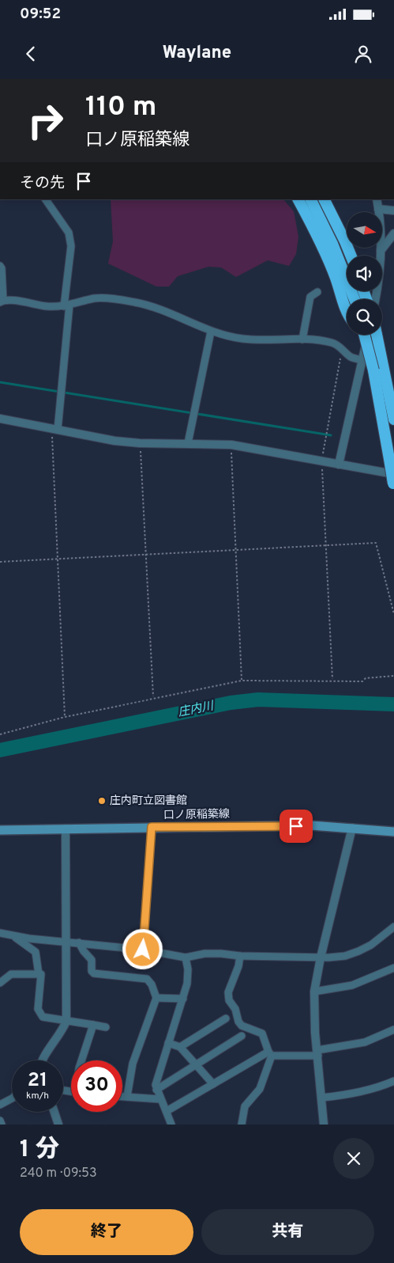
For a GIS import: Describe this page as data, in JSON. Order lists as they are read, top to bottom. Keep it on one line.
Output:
{"streets":{"main road":["口ノ原稲築線"]},"water":["庄内川"],"places":["庄内町立図書館"],"north":"right","page":{"status":"09:52","header":"Waylane","turn":["110 m","口ノ原稲築線"],"then":"その先","speed":"21 km/h","limit":"30","heading":["1 分","240 m · 09:53"],"buttons":["終了","共有"]}}
